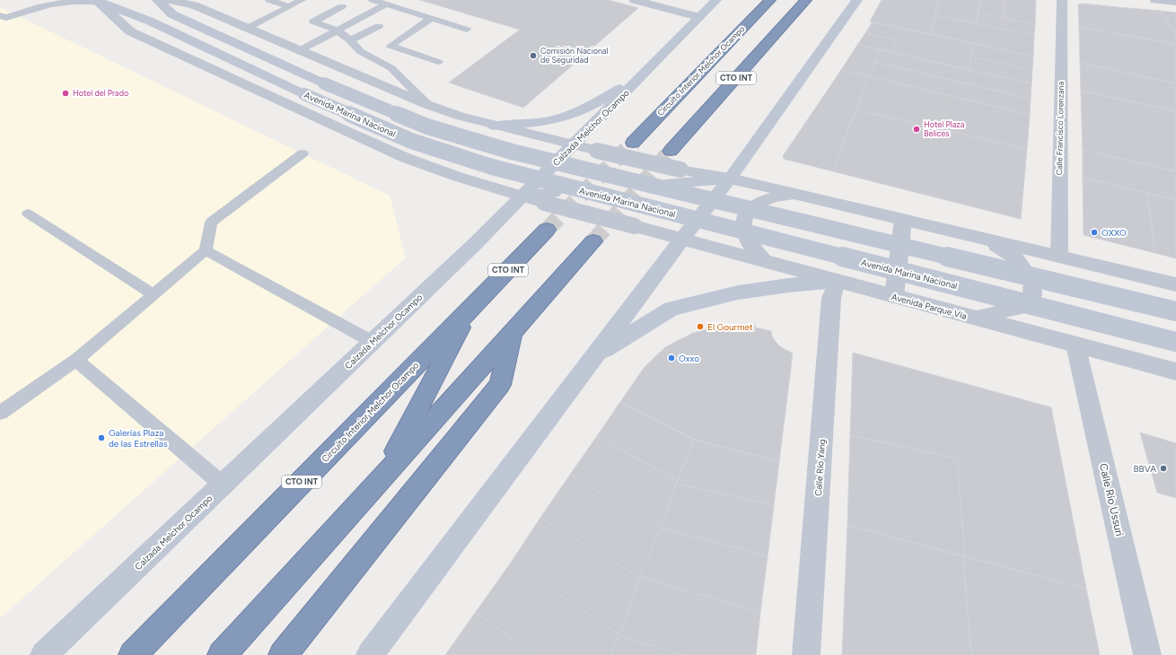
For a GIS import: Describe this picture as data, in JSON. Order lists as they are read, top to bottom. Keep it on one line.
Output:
{"streets":{"highway":["Circuito Interior Melchor Ocampo","CTO INT"],"main road":["Avenida Marina Nacional","Calzada Melchor Ocampo"],"street":["Calle Francisco Lorenzana","Avenida Parque Vía","Calle Río Yang","Calle Río Ussuri"]},"crossings":[["Avenida Marina Nacional","Calzada Melchor Ocampo"],["Avenida Marina Nacional","Avenida Parque Vía"],["Avenida Parque Vía","Calle Río Yang"],["Avenida Parque Vía","Calle Río Ussuri"]],"places":["Comisión Nacional de Seguridad","Hotel del Prado","Hotel Plaza Belices","OXXO","El Gourmet","Oxxo","Galerías Plaza de las Estrellas","BBVA"]}
